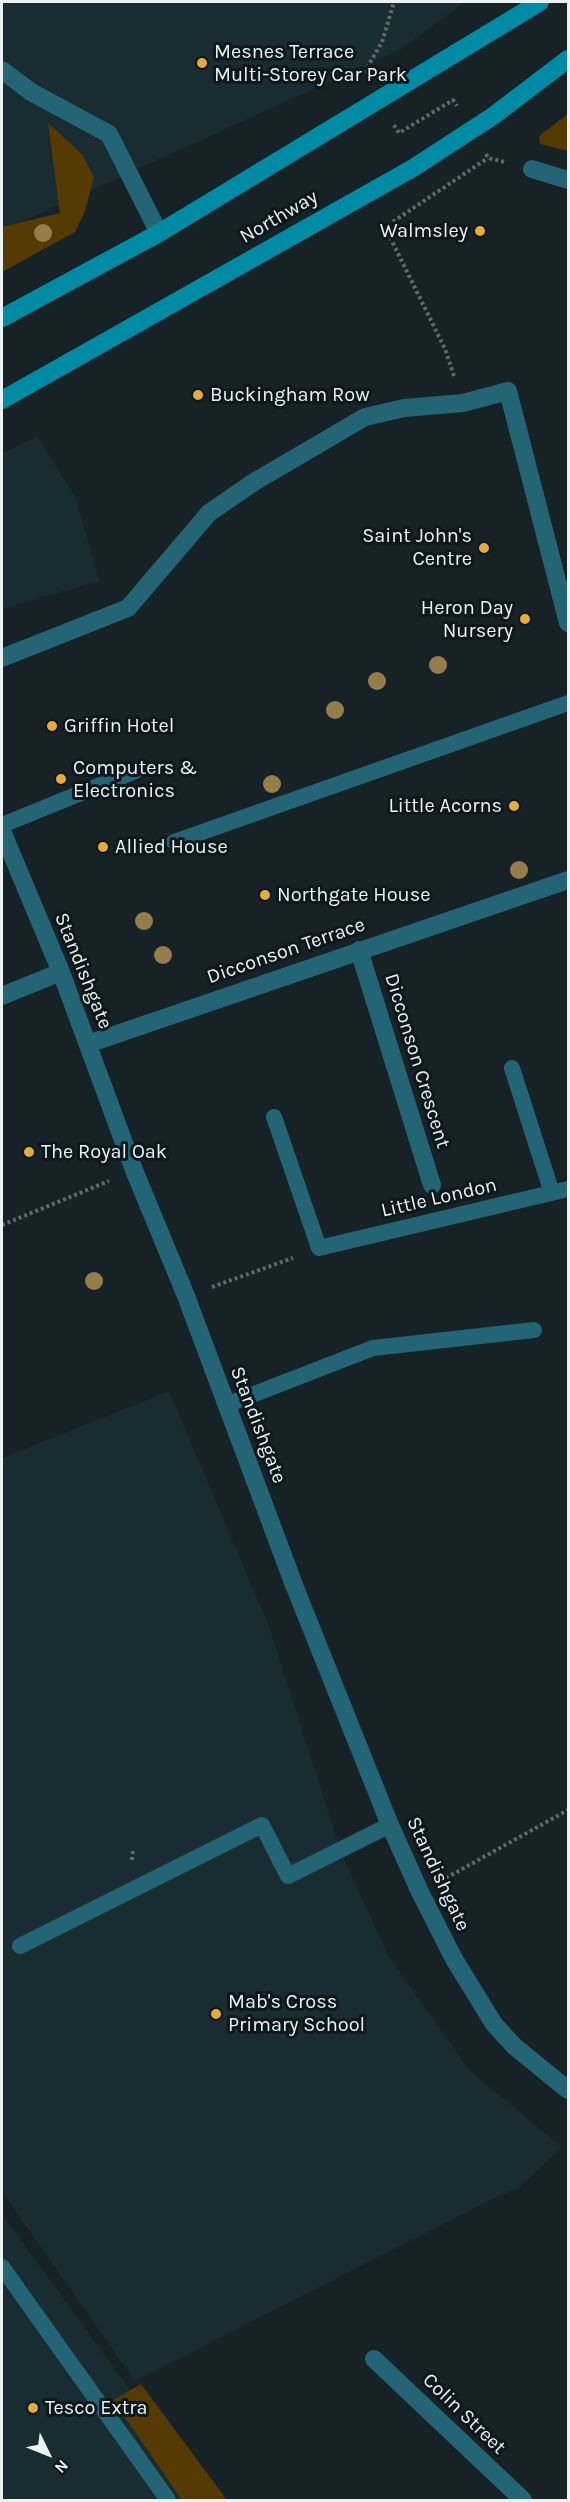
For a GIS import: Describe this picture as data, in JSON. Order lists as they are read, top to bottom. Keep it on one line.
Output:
{"streets":{"main road":["Northway"],"street":["Dicconson Terrace","Standishgate","Dicconson Crescent","Colin Street"],"lane":["Little London"]},"crossings":[["Dicconson Terrace","Standishgate"],["Dicconson Terrace","Dicconson Crescent"]],"places":["Mesnes Terrace Multi-Storey Car Park","Walmsley","Buckingham Row","Saint John's Centre","Heron Day Nursery","Griffin Hotel","Computers & Electronics","Little Acorns","Allied House","Northgate House","The Royal Oak","Mab's Cross Primary School","Tesco Extra"],"north":"bottom right"}
